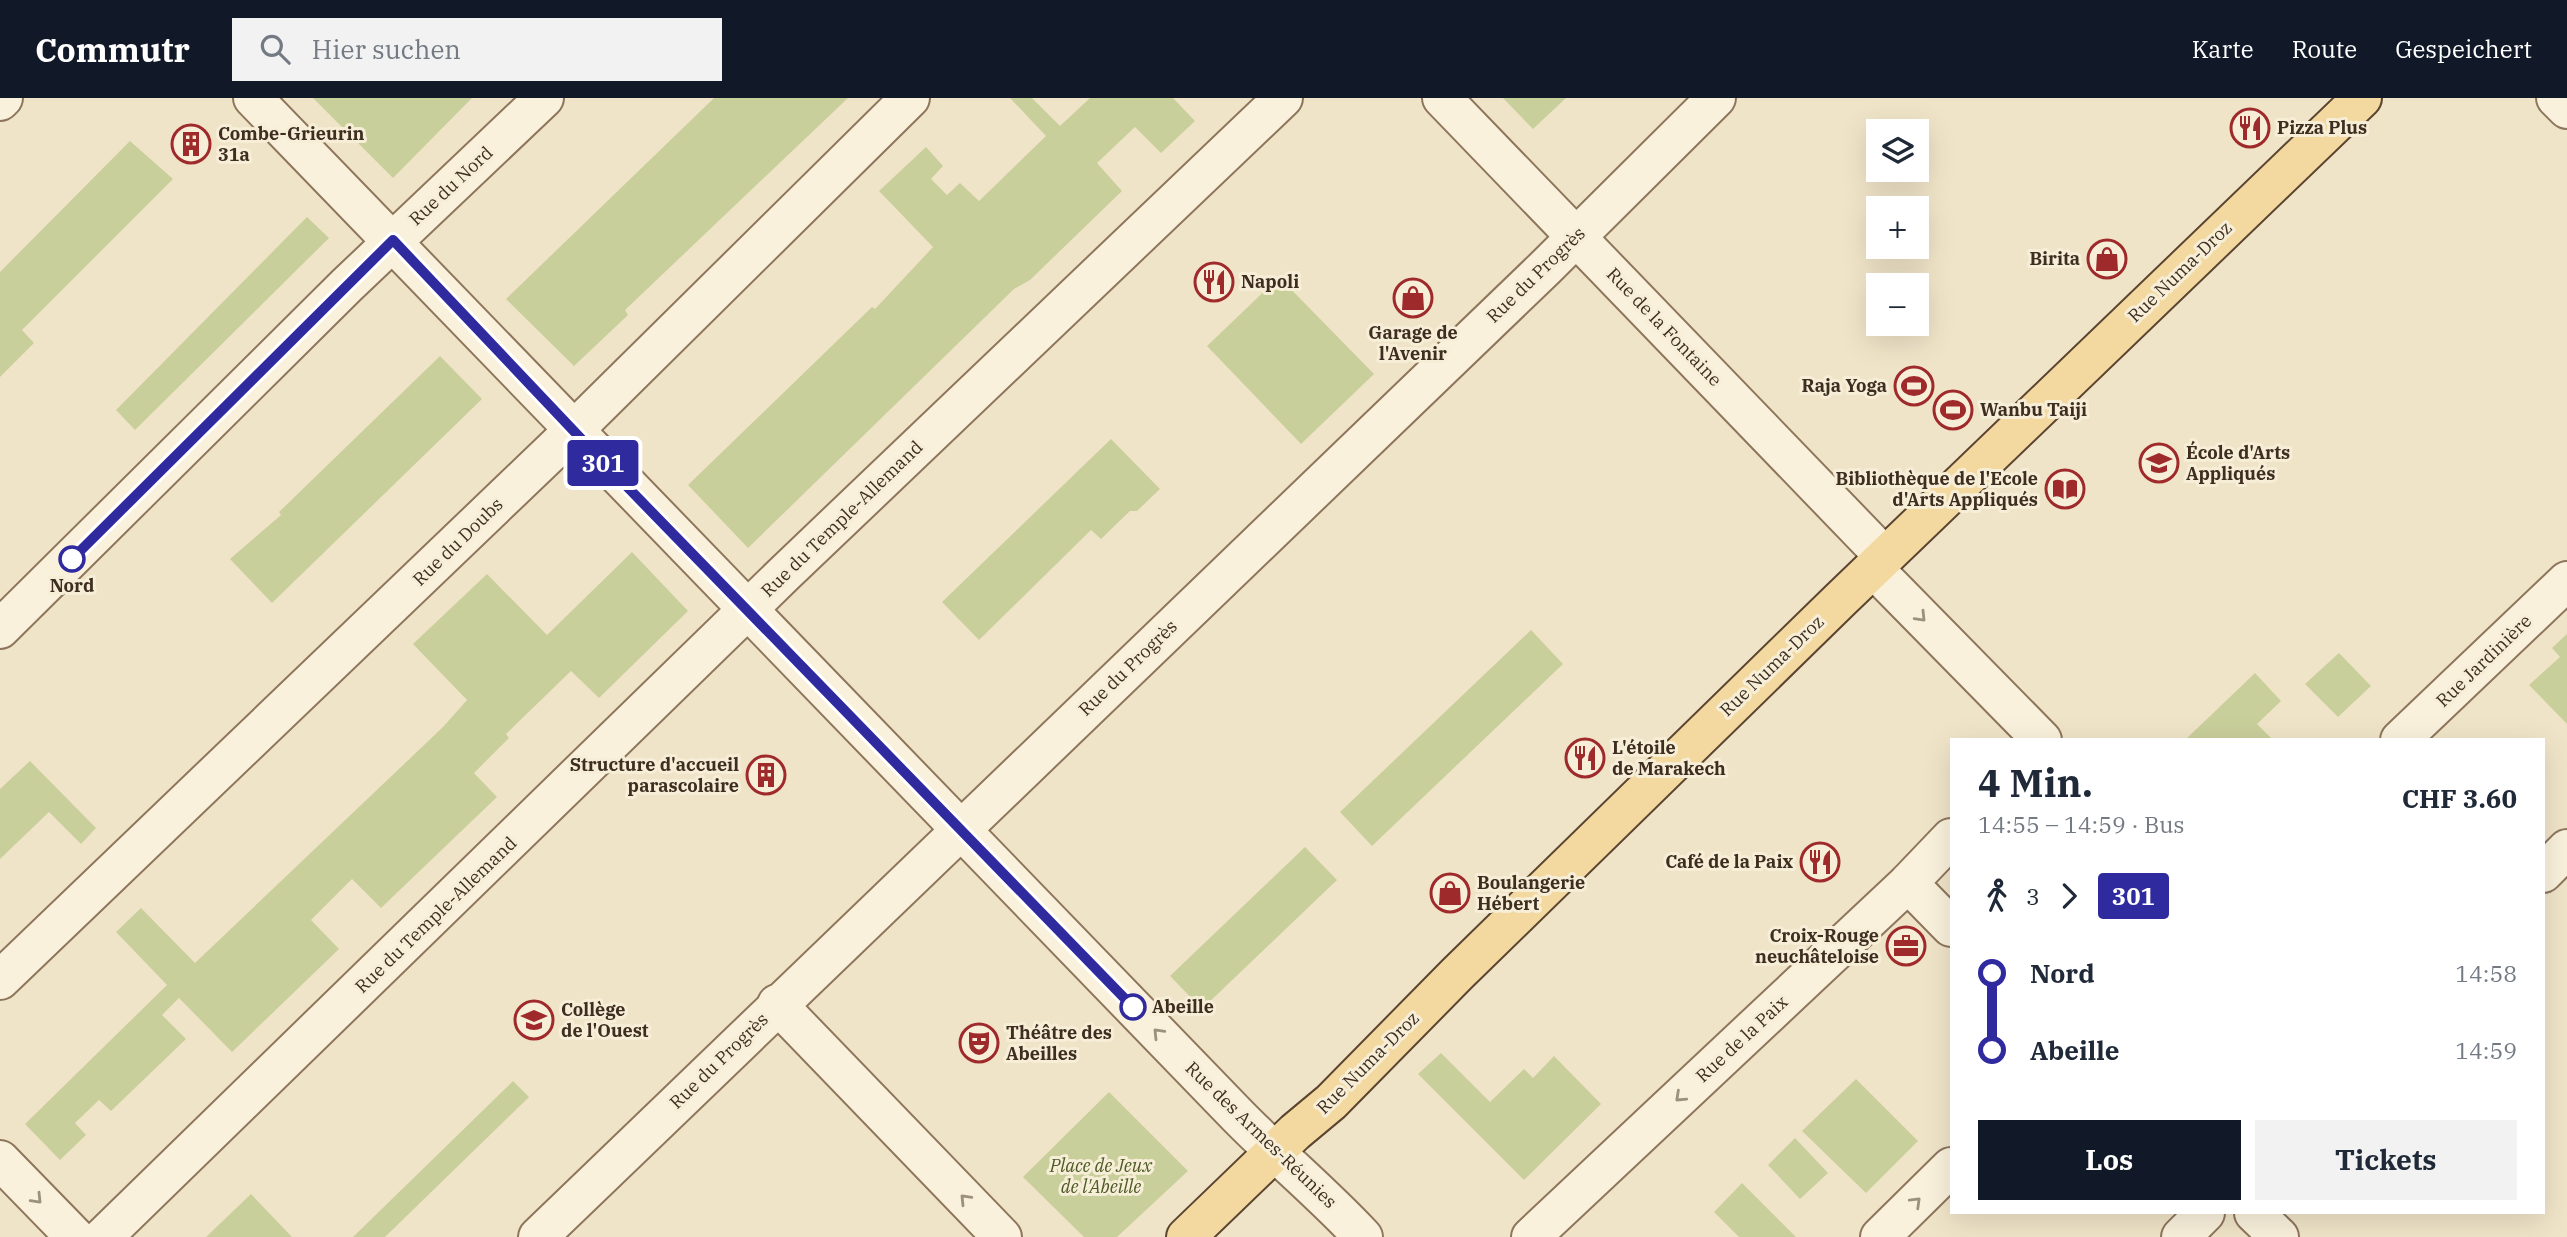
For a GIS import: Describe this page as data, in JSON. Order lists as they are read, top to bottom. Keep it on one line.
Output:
{"streets":{"main road":["Rue Numa-Droz"],"street":["Rue du Nord","Rue du Progrès","Rue de la Fontaine","Rue du Temple-Allemand","Rue du Doubs","Rue Jardinière","Rue de la Paix","Rue des Armes-Réunies"]},"crossings":[["Rue du Nord","Rue des Armes-Réunies"],["Rue Numa-Droz","Rue de la Fontaine"],["Rue Numa-Droz","Rue des Armes-Réunies"],["Rue du Progrès","Rue de la Fontaine"],["Rue du Progrès","Rue des Armes-Réunies"],["Rue du Temple-Allemand","Rue des Armes-Réunies"],["Rue du Doubs","Rue des Armes-Réunies"]],"one_way":["Rue de la Paix"],"parks":["Place de Jeux de l'Abeille"],"places":{"restaurant":["Pizza Plus","Napoli","L'étoile de Marakech","Café de la Paix"],"building":["Combe-Grieurin 31a","Structure d'accueil parascolaire"],"shop":["Birita","Garage de l'Avenir","Boulangerie Hébert"],"sports":["Raja Yoga","Wanbu Taiji"],"school or university":["École d'Arts Appliqués","Collège de l'Ouest"],"library":["Bibliothèque de l'Ecole d'Arts Appliqués"],"other":["Nord","Abeille"],"office":["Croix-Rouge neuchâteloise"],"theatre":["Théâtre des Abeilles"]},"lines":["bus line 301"],"page":{"header":"Commutr","search":"Hier suchen","nav":["Karte","Route","Gespeichert"],"on_map":"301","map_buttons":["+","−"],"heading":["4 Min.","14:55 – 14:59 · Bus","CHF 3.60"],"legs":["3","301"],"list":[{"name":"Nord","value":"14:58"},{"name":"Abeille","value":"14:59"}],"buttons":["Los","Tickets"]}}
